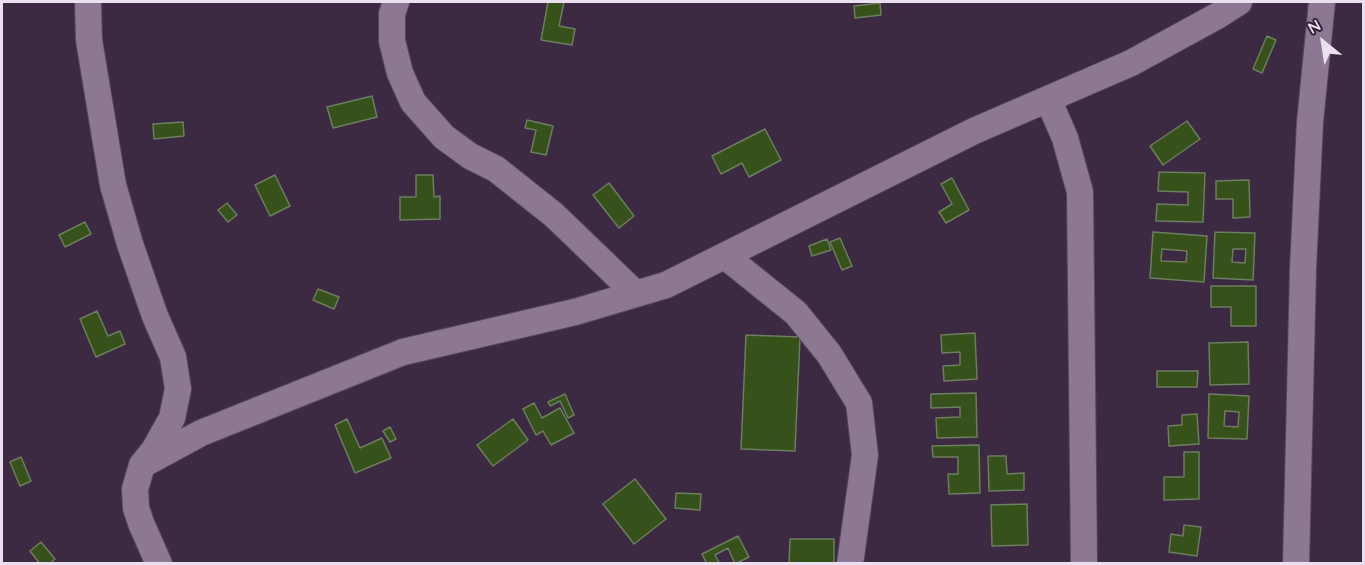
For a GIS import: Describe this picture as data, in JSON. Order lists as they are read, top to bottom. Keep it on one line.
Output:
{"north":"top left"}
